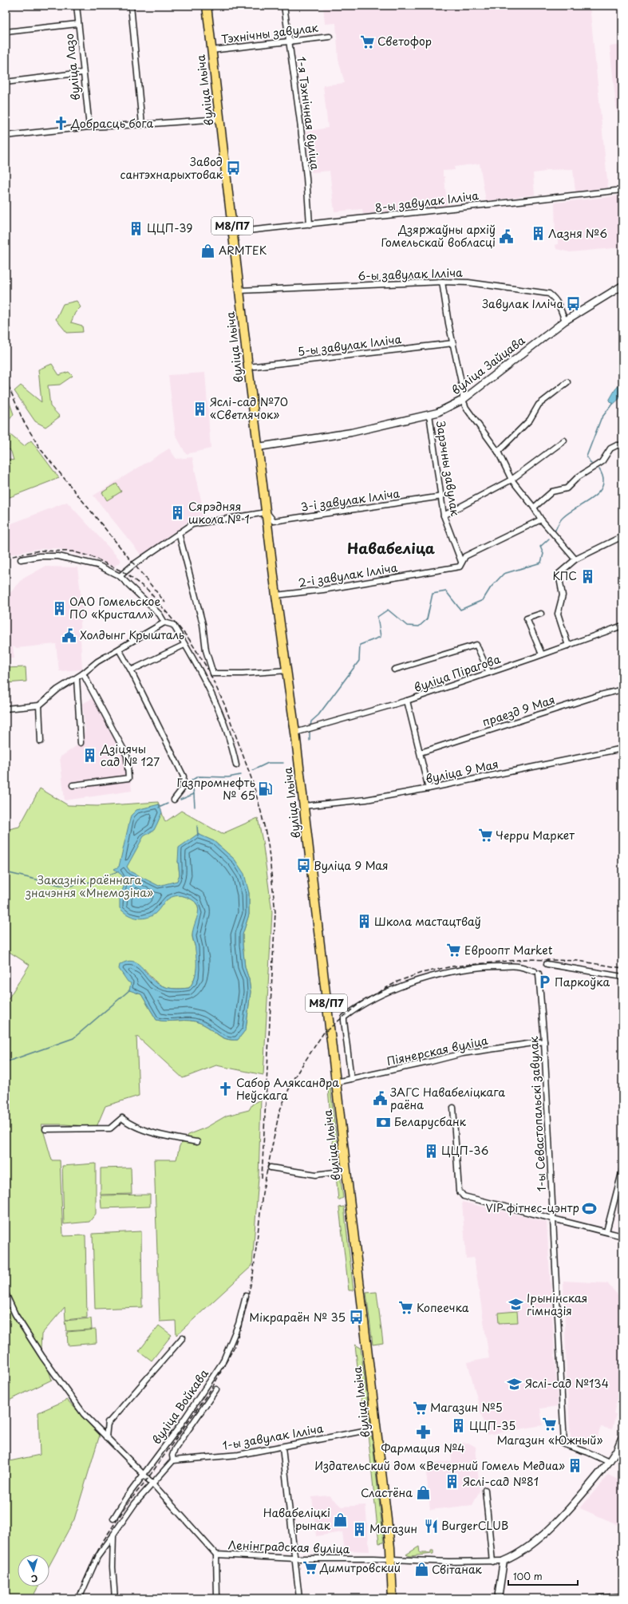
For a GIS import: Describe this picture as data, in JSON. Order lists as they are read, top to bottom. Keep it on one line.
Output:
{"streets":{"main road":["вуліца Ільіча","М8/П7"],"street":["Тэхнічны завулак","вуліца Лазо","1-я Тэхнічная вуліца","8-ы завулак Ілліча","6-ы завулак Ілліча","5-ы завулак Ілліча","вуліца Зайцава","Зарэчны завулак","3-і завулак Ілліча","2-і завулак Ілліча","вуліца Пірагова","праезд 9 Мая","вуліца 9 Мая","Піянерская вуліца","1-ы Севастопальскі завулак","вуліца Войкава","1-ы завулак Ілліча","Ленінградская вуліца"]},"crossings":[["Тэхнічны завулак","вуліца Ільіча"],["Тэхнічны завулак","1-я Тэхнічная вуліца"],["вуліца Ільіча","8-ы завулак Ілліча"],["вуліца Ільіча","6-ы завулак Ілліча"],["вуліца Ільіча","5-ы завулак Ілліча"],["вуліца Ільіча","вуліца Зайцава"],["вуліца Ільіча","3-і завулак Ілліча"],["вуліца Ільіча","2-і завулак Ілліча"],["вуліца Ільіча","вуліца Пірагова"],["вуліца Ільіча","вуліца 9 Мая"],["вуліца Ільіча","Піянерская вуліца"],["вуліца Ільіча","1-ы завулак Ілліча"],["вуліца Ільіча","Ленінградская вуліца"],["1-я Тэхнічная вуліца","8-ы завулак Ілліча"],["6-ы завулак Ілліча","вуліца Зайцава"],["вуліца Зайцава","Зарэчны завулак"],["Зарэчны завулак","3-і завулак Ілліча"],["Зарэчны завулак","2-і завулак Ілліча"],["Піянерская вуліца","1-ы Севастопальскі завулак"],["вуліца Войкава","1-ы завулак Ілліча"],["вуліца Войкава","Ленінградская вуліца"]],"districts":["Навабеліца"],"parks":["Заказнік раённага значэння «Мнемозіна»"],"places":{"supermarket":["Светофор","Черри Маркет","Евроопт Market","Копеечка","Магазин №5","Магазин «Южный»","Димитровский"],"church":["Добрасць бога","Сабор Аляксандра Неўскага"],"bus stop":["Завод сантэхнарыхтовак","Завулак Ілліча","Вуліца 9 Мая","Мікрараён № 35"],"building":["ЦЦП-39","Лазня №6","Яслі-сад №70 «Светлячок»","Сярэдняя школа № 1","КПС","ОАО Гомельское ПО «Кристалл»","Дзіцячы сад № 127","Школа мастацтваў","ЦЦП-36","ЦЦП-35","Издательский дом «Вечерний Гомель Медиа»","Яслі-сад №81","Магазин"],"public building":["Дзяржаўны архіў Гомельскай вобласці","Холдынг Крышталь","ЗАГС Навабеліцкага раёна"],"shop":["ARMTEK","Сластёна","Навабеліцкі рынак","Світанак"],"fuel station":["Газпромнефть № 65"],"parking":["Паркоўка"],"bank":["Беларусбанк"],"sports":["VIP фітнес-цэнтр"],"school or university":["Ірынінская гімназія","Яслі-сад №134"],"pharmacy":["Фармация №4"],"restaurant":["BurgerCLUB"]},"scale_bar":"100 m","north":"bottom"}
